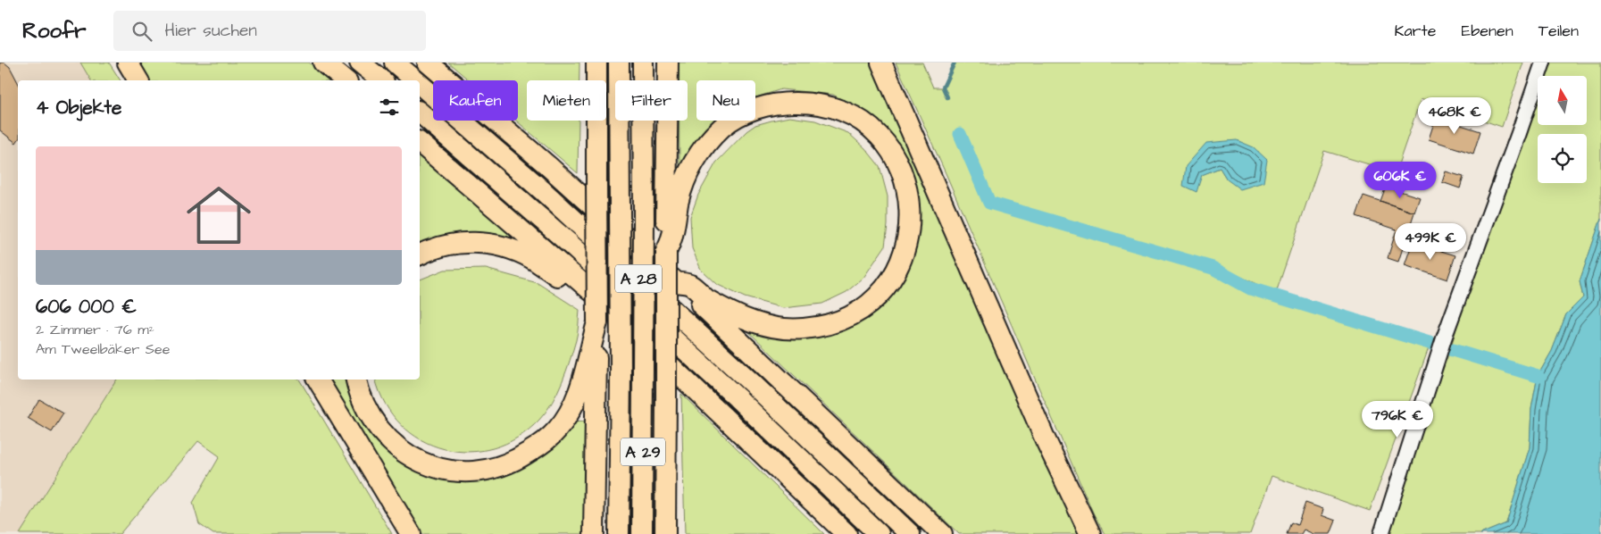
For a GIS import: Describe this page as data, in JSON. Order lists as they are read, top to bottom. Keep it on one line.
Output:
{"streets":{"highway":["A 28","A 29"]},"north":"top","page":{"header":"Roofr","search":"Hier suchen","nav":["Karte","Ebenen","Teilen"],"chip":["Kaufen","Mieten","Filter","Neu"],"heading":"4 Objekte","price":["468K €","606K €","499K €","796K €"],"list":[{"name":"606 000 €","note":"2 Zimmer · 76 m² · Am Tweelbäker See"}]}}
